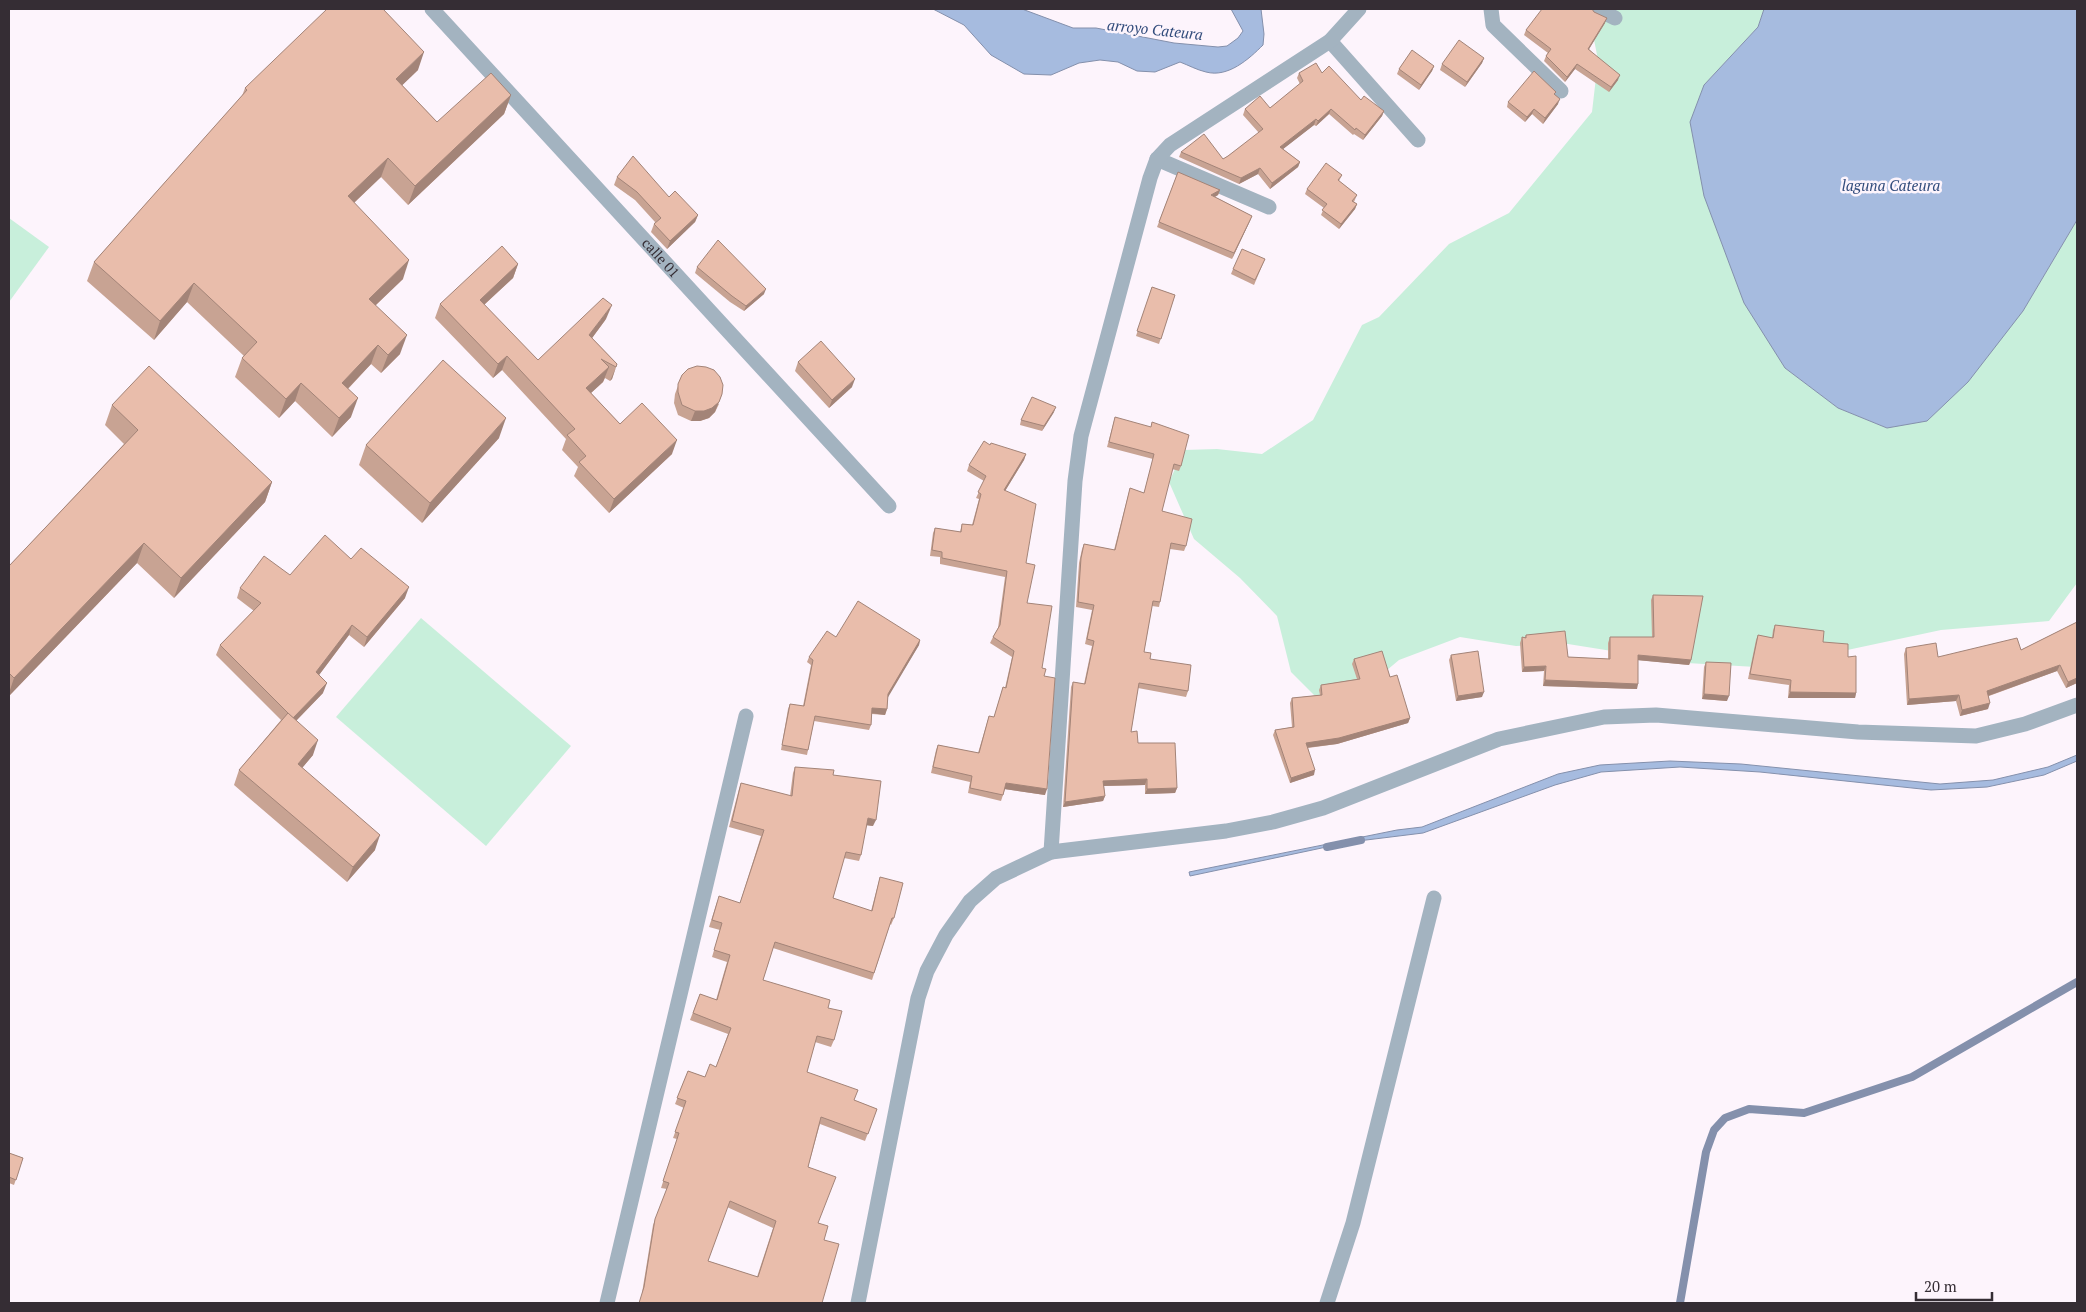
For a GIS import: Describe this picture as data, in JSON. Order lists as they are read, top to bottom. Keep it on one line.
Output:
{"streets":{"street":["calle 01"]},"water":["arroyo Cateura","laguna Cateura"],"scale_bar":"20 m"}
